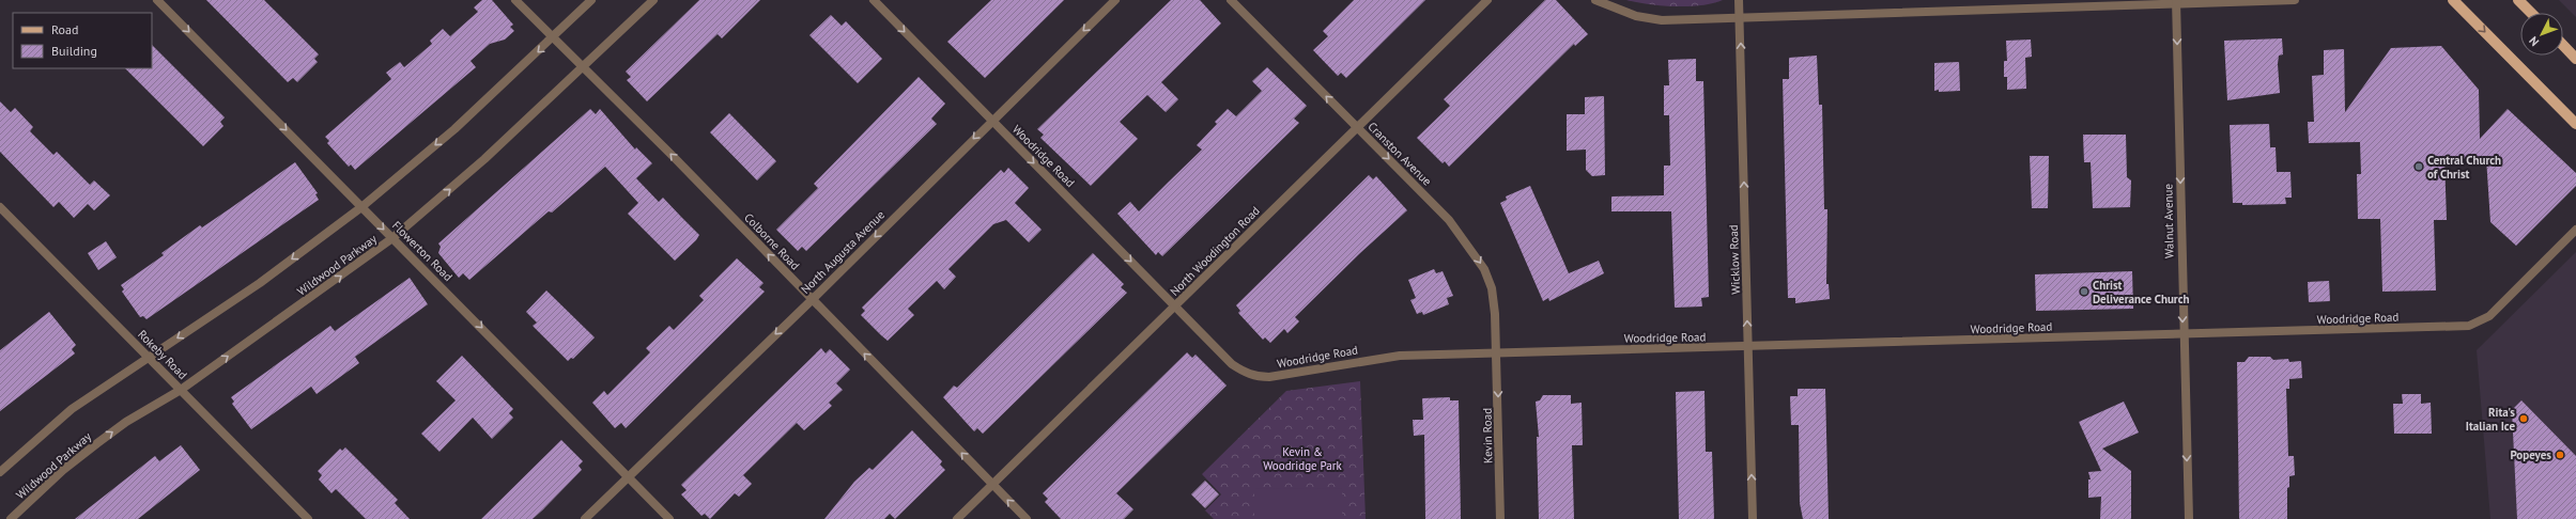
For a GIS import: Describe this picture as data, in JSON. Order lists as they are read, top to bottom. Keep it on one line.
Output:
{"streets":{"street":["Cranston Avenue","Woodridge Road","Walnut Avenue","Colborne Road","Flowerton Road","North Woodington Road","North Augusta Avenue","Wicklow Road","Wildwood Parkway","Rokeby Road","Kevin Road"]},"crossings":[["Cranston Avenue","Woodridge Road"],["Cranston Avenue","North Woodington Road"],["Cranston Avenue","Kevin Road"],["Woodridge Road","Walnut Avenue"],["Woodridge Road","North Woodington Road"],["Woodridge Road","North Augusta Avenue"],["Woodridge Road","Wicklow Road"],["Woodridge Road","Kevin Road"],["Colborne Road","North Woodington Road"],["Colborne Road","North Augusta Avenue"],["Colborne Road","Wildwood Parkway"],["Flowerton Road","North Augusta Avenue"],["Flowerton Road","Wildwood Parkway"],["Wildwood Parkway","Rokeby Road"]],"one_way":["Walnut Avenue","Colborne Road","Flowerton Road","North Augusta Avenue","Wicklow Road","Kevin Road"],"parks":["Kevin & Woodridge Park"],"places":["Central Church of Christ","Christ Deliverance Church","Rita's Italian Ice","Popeyes"],"legend":["Road","Building"],"north":"bottom left"}
